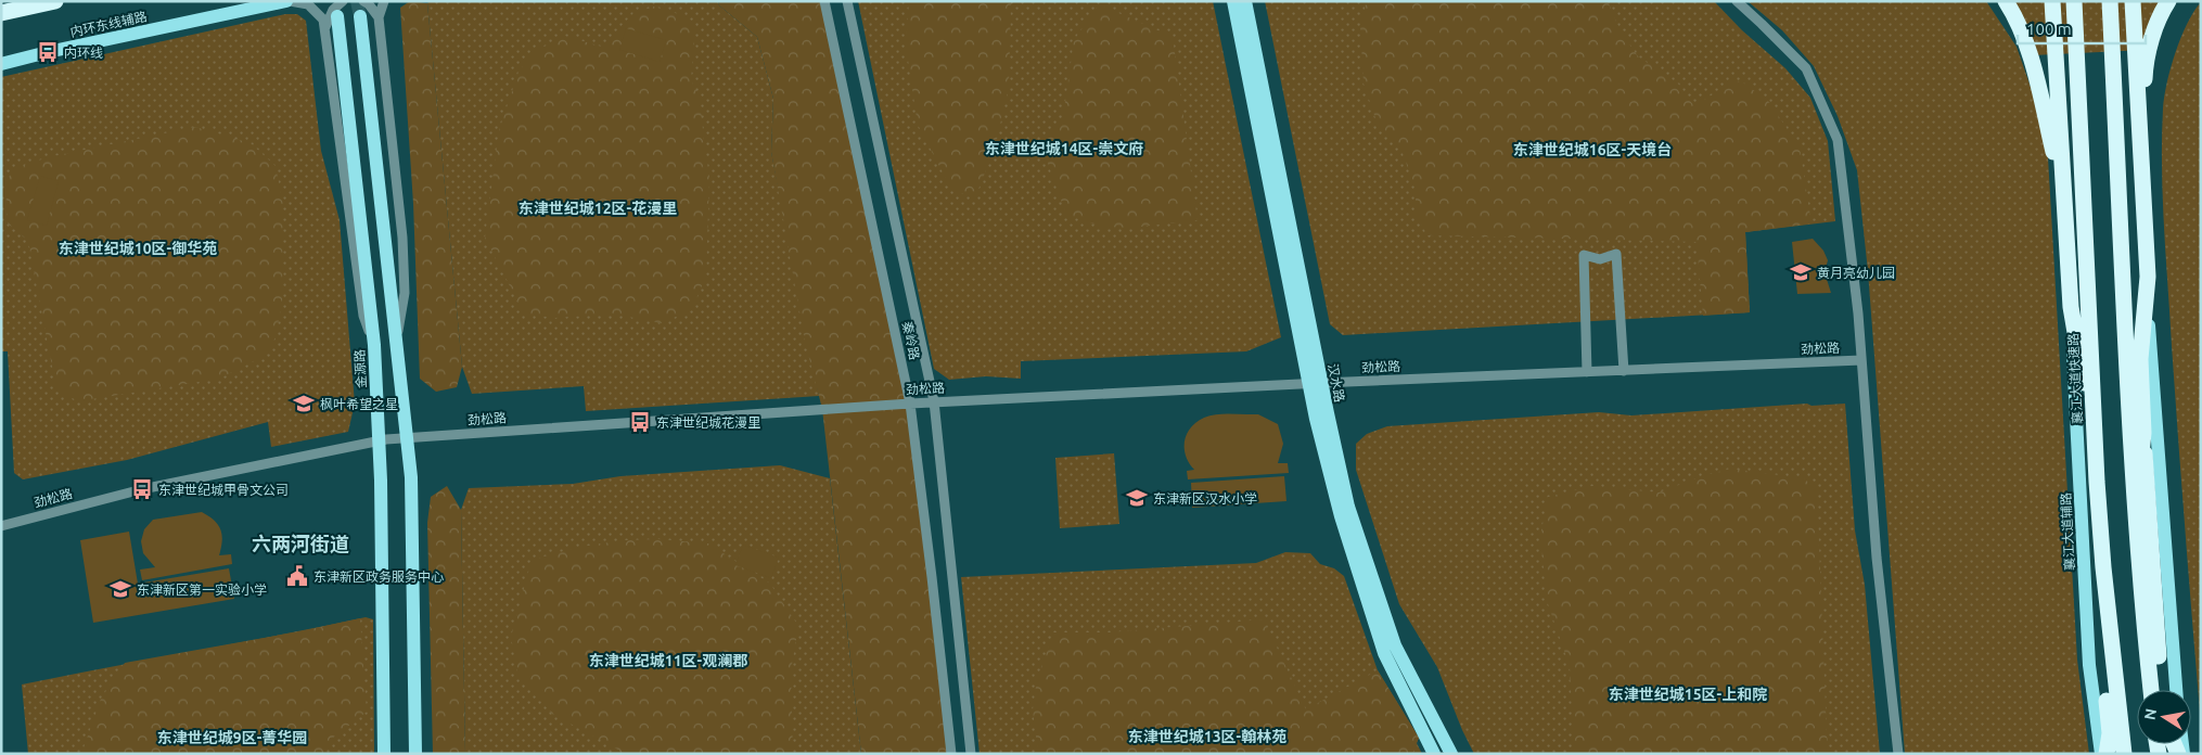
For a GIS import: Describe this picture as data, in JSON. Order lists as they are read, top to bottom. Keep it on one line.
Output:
{"streets":{"highway":["襄江大道快速路"],"main road":["内环东线辅路","金源路","汉水路","襄江大道辅路"],"street":["秦岭路","劲松路"]},"crossings":[["秦岭路","劲松路"],["劲松路","金源路"],["劲松路","汉水路"]],"districts":["东津世纪城14区-崇文府","东津世纪城16区-天境台","东津世纪城12区-花漫里","东津世纪城10区-御华苑","六两河街道","东津世纪城11区-观澜郡","东津世纪城15区-上和院","东津世纪城13区-翰林苑","东津世纪城9区-菁华园"],"places":{"bus stop":["内环线","东津世纪城花漫里","东津世纪城甲骨文公司"],"school or university":["黄月亮幼儿园","枫叶希望之星","东津新区汉水小学","东津新区第一实验小学"],"public building":["东津新区政务服务中心"]},"scale_bar":"100 m","north":"left"}
